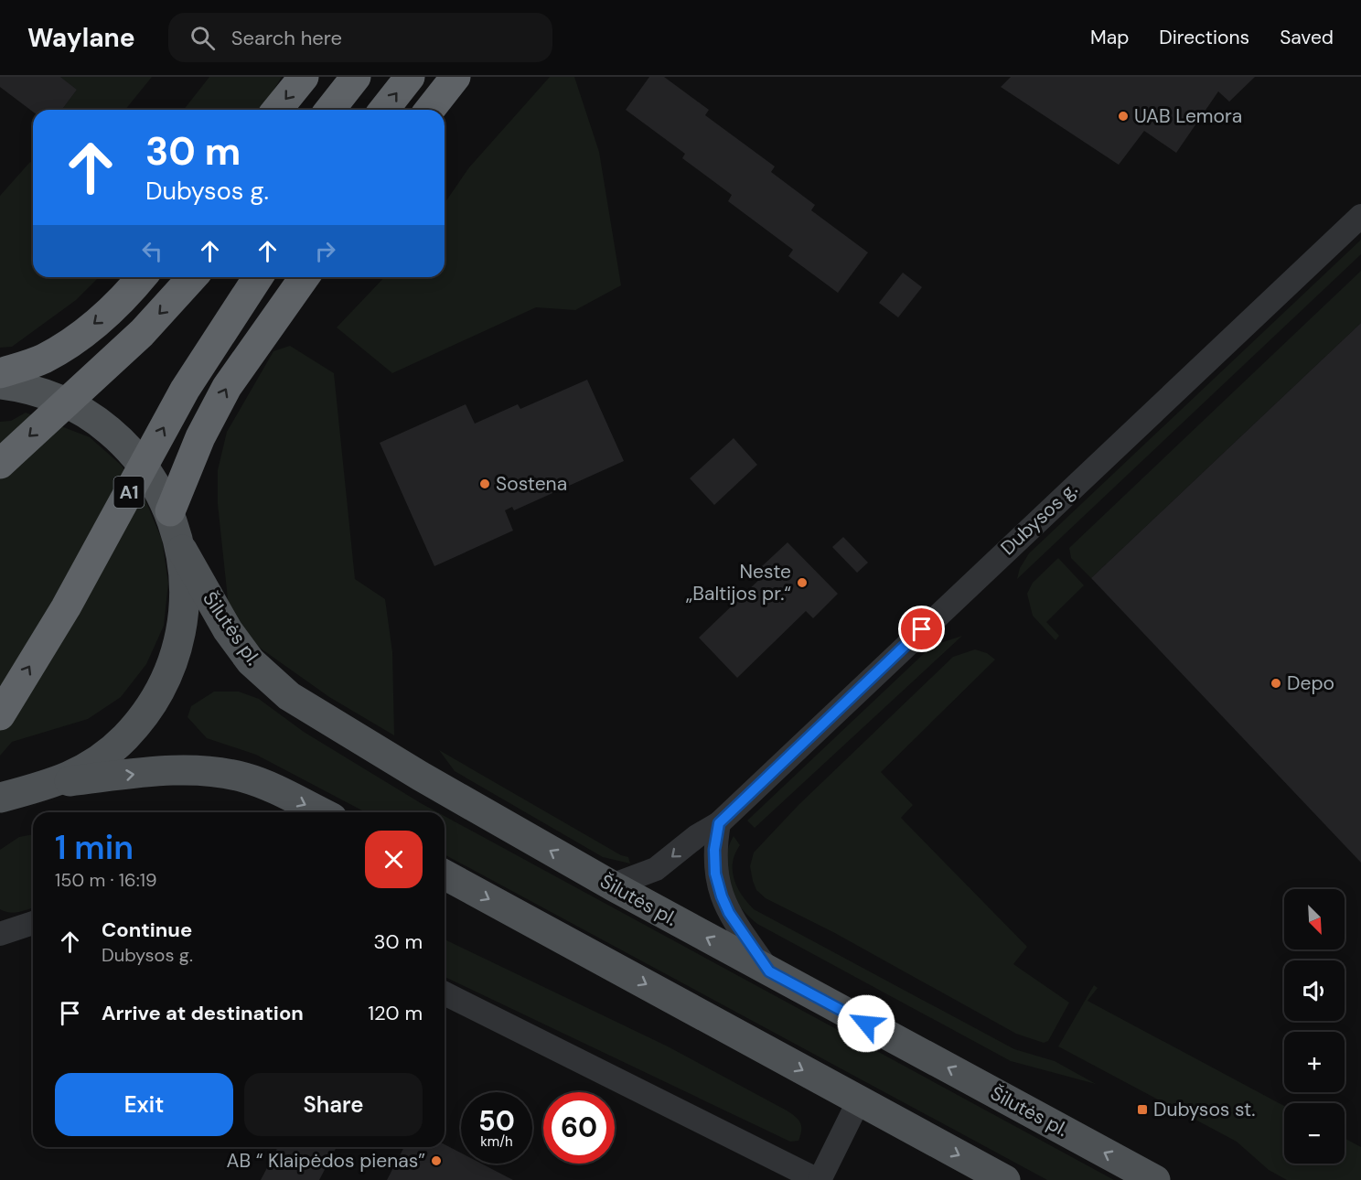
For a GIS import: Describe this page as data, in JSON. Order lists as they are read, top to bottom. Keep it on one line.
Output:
{"streets":{"highway":["A1"],"main road":["Šilutės pl."],"street":["Dubysos g."]},"crossings":[["Dubysos g.","Šilutės pl."]],"places":{"other":["UAB Lemora","Sostena","Neste „Baltijos pr.“","Depo","AB “ Klaipėdos pienas”"],"transit":["Dubysos st."]},"north":"bottom right","page":{"header":"Waylane","search":"Search here","nav":["Map","Directions","Saved"],"turn":["30 m","Dubysos g."],"heading":["1 min","150 m · 16:19"],"map_buttons":["+","−"],"list":[{"name":"Continue","note":"Dubysos g.","value":"30 m"},{"name":"Arrive at destination","value":"120 m"}],"buttons":["Exit","Share"],"speed":"50 km/h","limit":"60"}}
